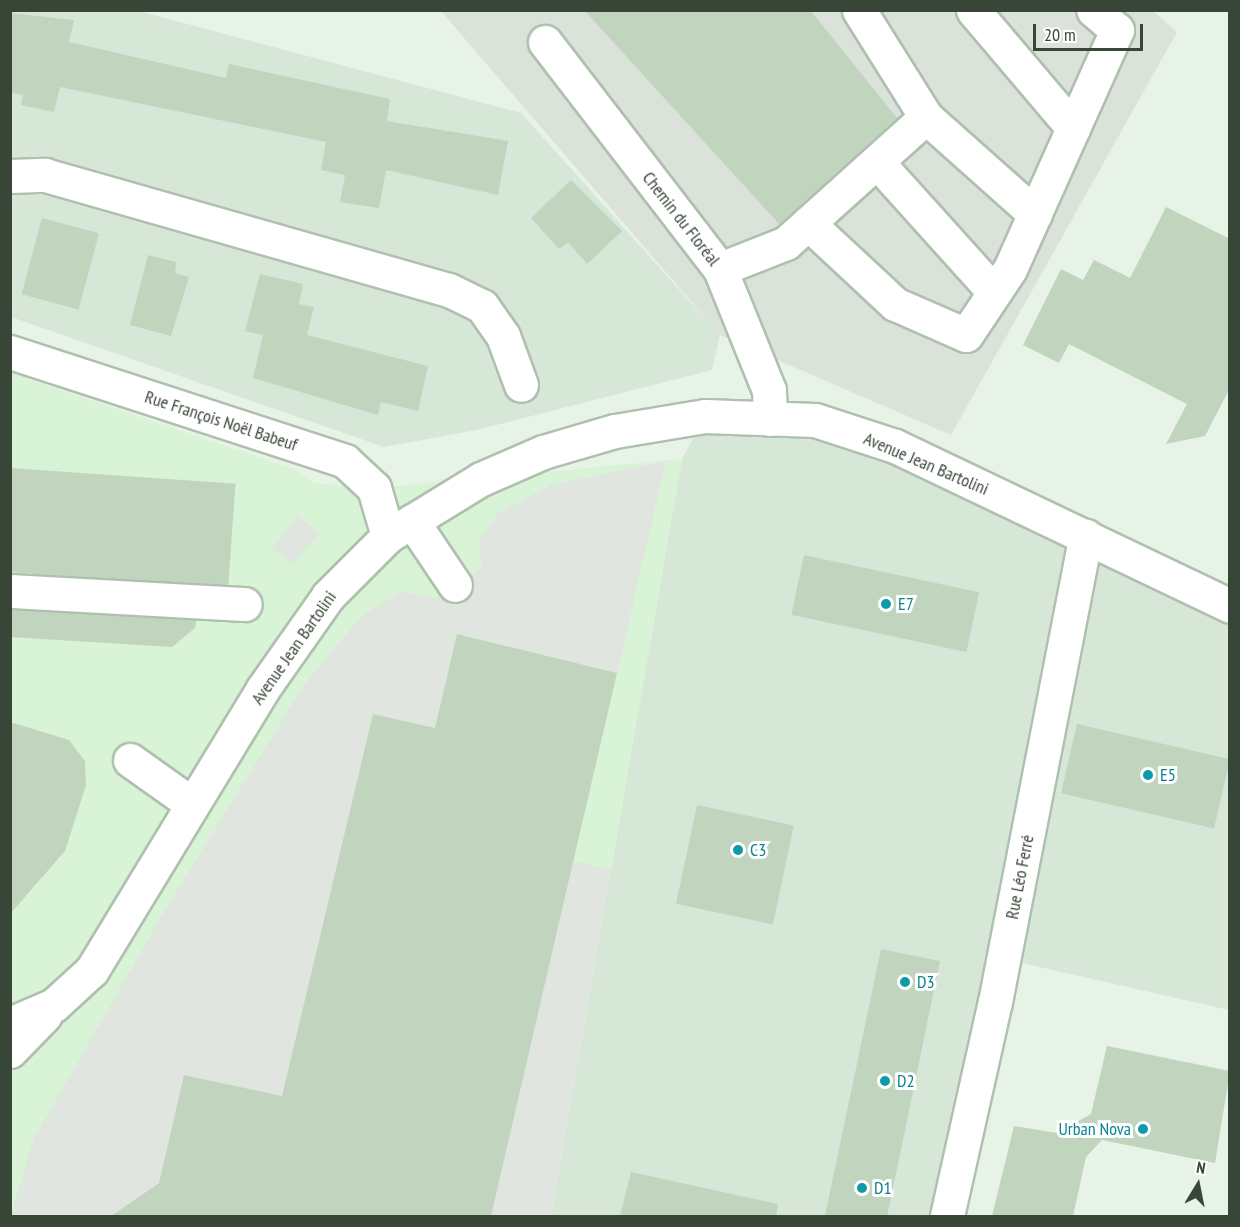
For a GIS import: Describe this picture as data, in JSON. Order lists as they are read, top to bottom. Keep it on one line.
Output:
{"streets":{"street":["Chemin du Floréal","Rue François Noël Babeuf","Avenue Jean Bartolini","Rue Léo Ferré"]},"crossings":[["Chemin du Floréal","Avenue Jean Bartolini"],["Rue François Noël Babeuf","Avenue Jean Bartolini"],["Avenue Jean Bartolini","Rue Léo Ferré"]],"places":["E7","E5","C3","D3","D2","Urban Nova","D1"],"scale_bar":"20 m","north":"top"}
